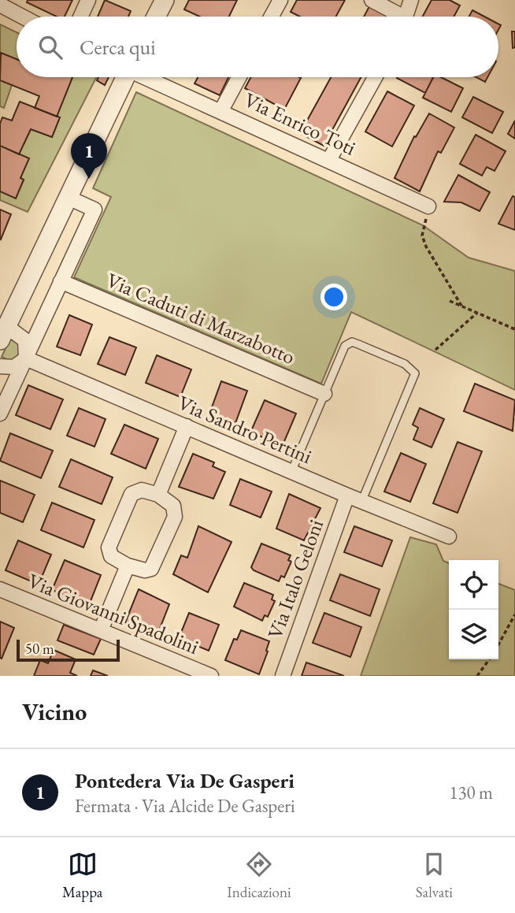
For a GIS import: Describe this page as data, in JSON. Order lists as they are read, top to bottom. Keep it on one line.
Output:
{"streets":{"street":["Via Enrico Toti","Via Caduti di Marzabotto","Via Sandro Pertini","Via Italo Geloni","Via Giovanni Spadolini"]},"crossings":[["Via Sandro Pertini","Via Italo Geloni"]],"scale_bar":"50 m","page":{"search":"Cerca qui","pins":"1","scale":"50 m","heading":"Vicino","list":[{"mark":"1","name":"Pontedera Via De Gasperi","note":"Fermata · Via Alcide De Gasperi","value":"130 m"}],"nav":["Mappa","Indicazioni","Salvati"]}}
